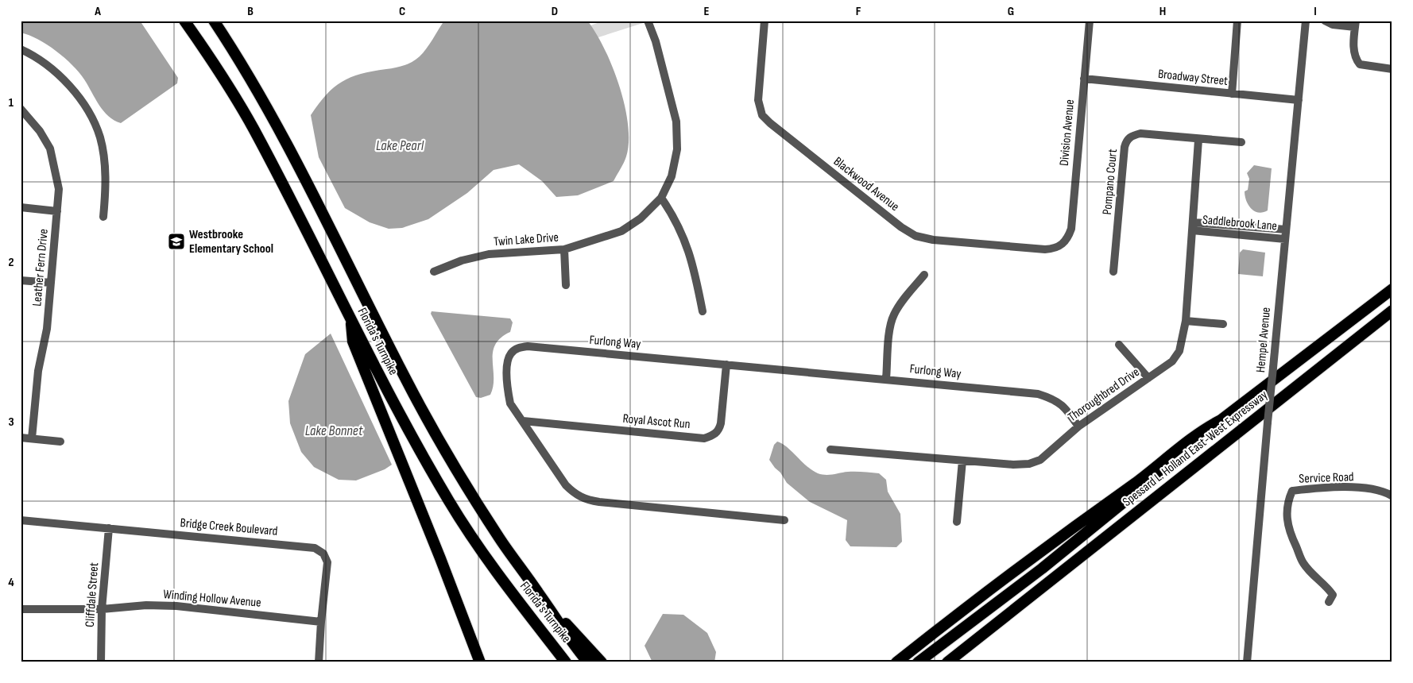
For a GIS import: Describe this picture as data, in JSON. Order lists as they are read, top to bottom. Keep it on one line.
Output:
{"streets":{"highway":["Florida's Turnpike","Spessard L. Holland East-West Expressway"],"street":["Broadway Street","Division Avenue","Pompano Court","Blackwood Avenue","Saddlebrook Lane","Twin Lake Drive","Leather Fern Drive","Hempel Avenue","Furlong Way","Thoroughbred Drive","Royal Ascot Run","Service Road","Bridge Creek Boulevard","Cliffdale Street","Winding Hollow Avenue"]},"crossings":[["Broadway Street","Division Avenue"],["Broadway Street","Hempel Avenue"],["Division Avenue","Blackwood Avenue"],["Pompano Court","Thoroughbred Drive"],["Saddlebrook Lane","Hempel Avenue"],["Saddlebrook Lane","Thoroughbred Drive"],["Furlong Way","Thoroughbred Drive"],["Furlong Way","Royal Ascot Run"],["Bridge Creek Boulevard","Cliffdale Street"],["Bridge Creek Boulevard","Winding Hollow Avenue"],["Cliffdale Street","Winding Hollow Avenue"]],"water":["Lake Pearl","Lake Bonnet"],"places":{"school or university":["Westbrooke Elementary School"]},"grid":{"columns":["A","B","C","D","E","F","G","H","I"],"rows":["1","2","3","4"]}}
